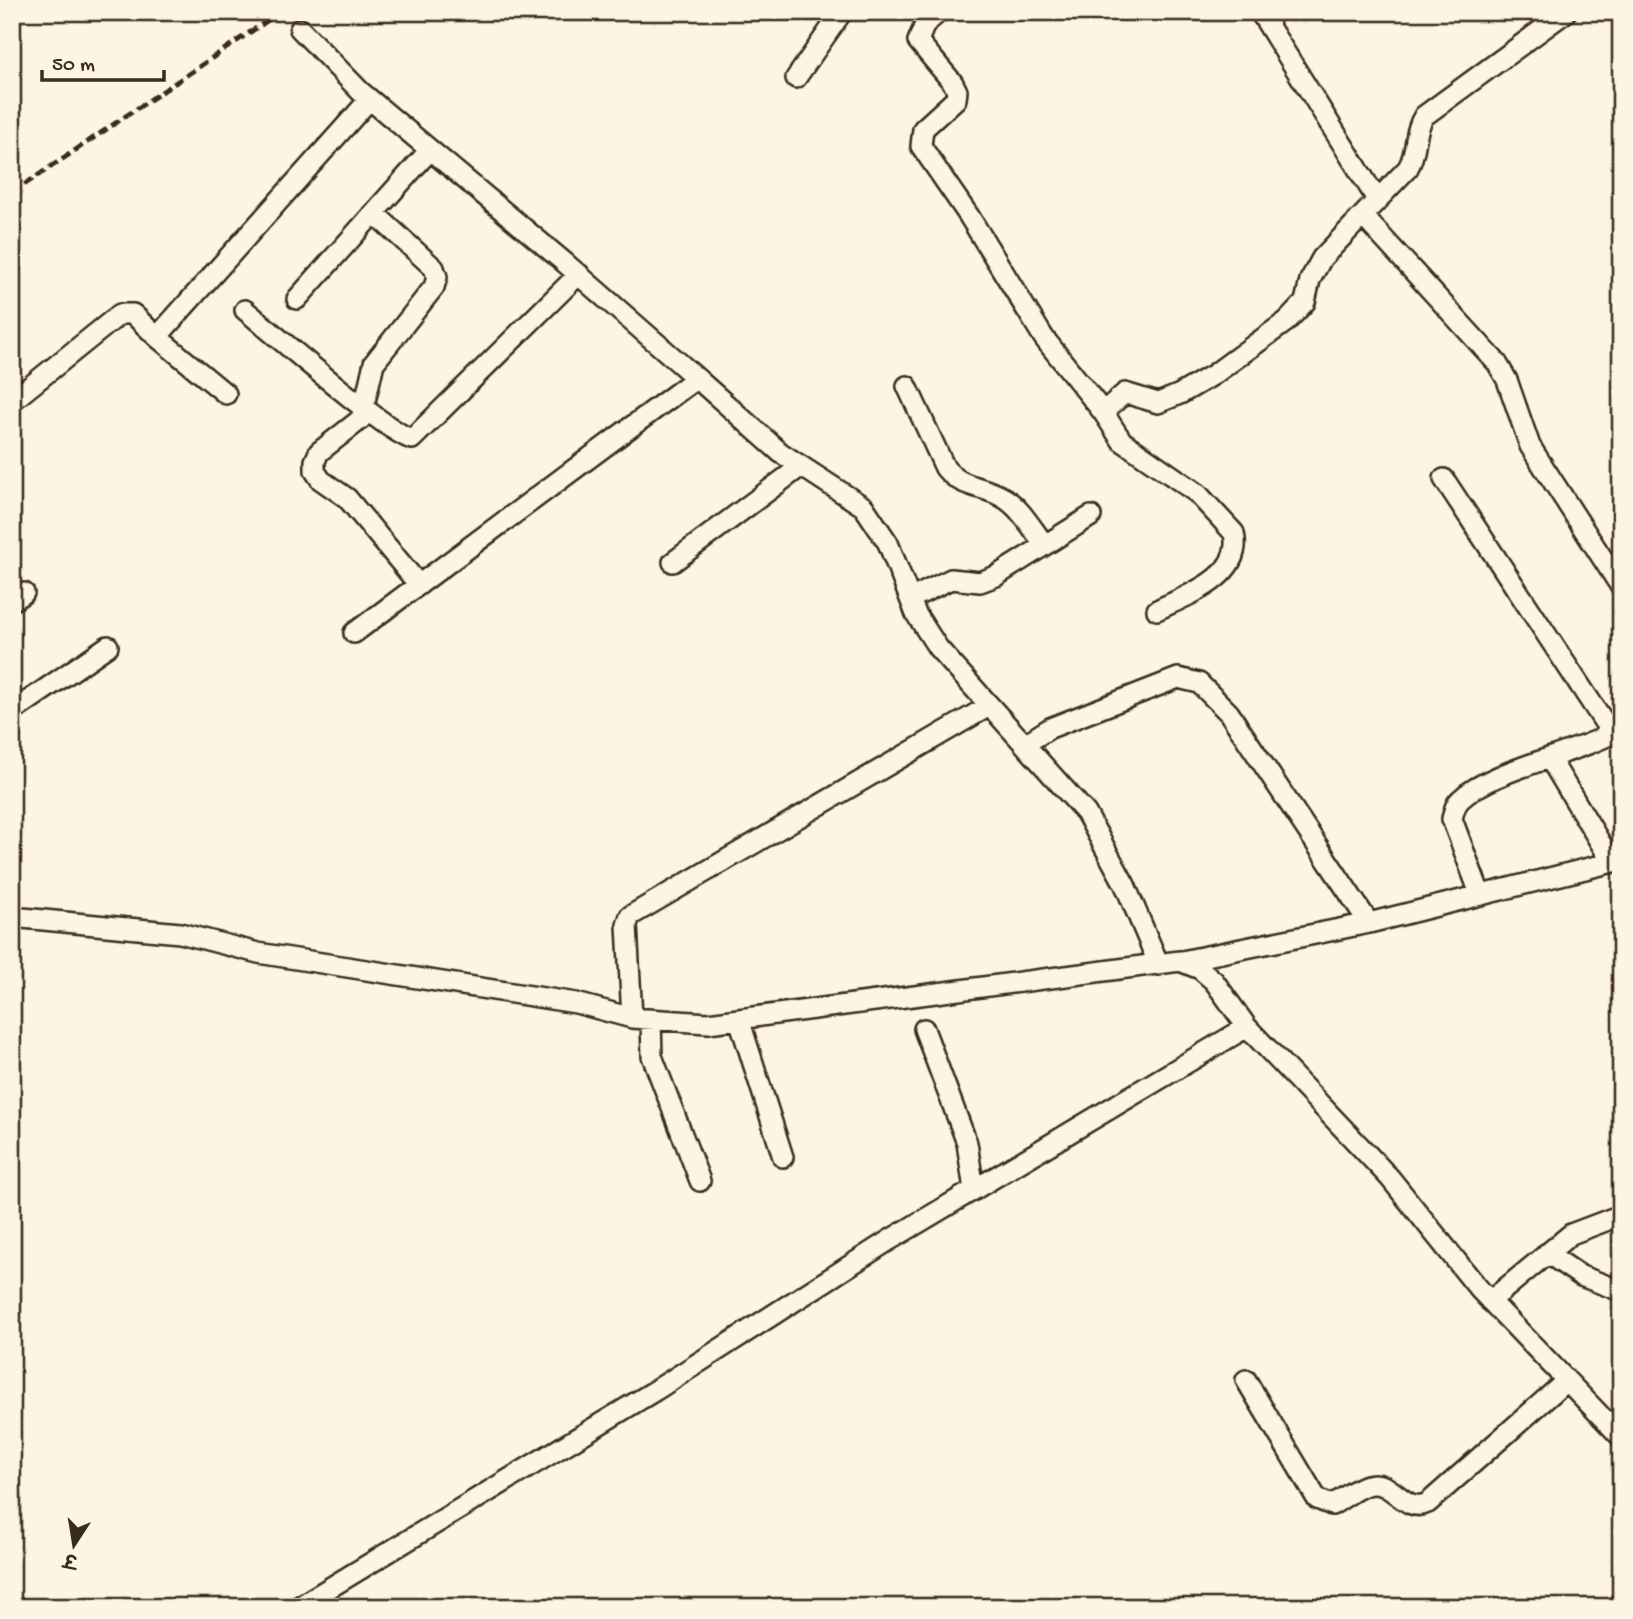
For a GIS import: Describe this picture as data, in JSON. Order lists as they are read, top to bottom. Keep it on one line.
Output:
{"scale_bar":"50 m","north":"bottom"}
